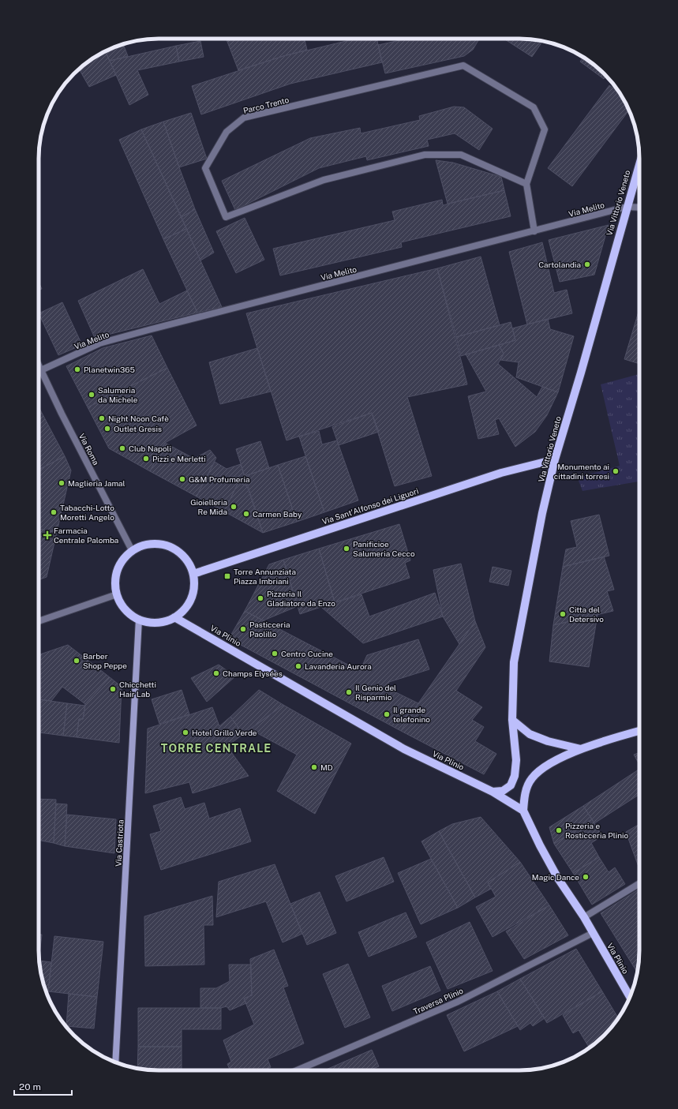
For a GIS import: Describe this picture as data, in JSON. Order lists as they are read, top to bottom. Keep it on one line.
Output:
{"streets":{"main road":["Via Vittorio Veneto","Via Sant'Alfonso dei Liguori","Via Plinio","Via Castriota"],"street":["Parco Trento","Via Melito","Via Roma","Traversa Plinio"]},"crossings":[["Parco Trento","Via Melito"],["Via Vittorio Veneto","Via Melito"],["Via Vittorio Veneto","Via Sant'Alfonso dei Liguori"],["Via Vittorio Veneto","Via Plinio"],["Via Melito","Via Roma"],["Via Roma","Via Sant'Alfonso dei Liguori"],["Via Roma","Via Plinio"],["Via Roma","Via Castriota"],["Via Sant'Alfonso dei Liguori","Via Plinio"],["Via Sant'Alfonso dei Liguori","Via Castriota"],["Via Plinio","Via Castriota"],["Via Plinio","Traversa Plinio"]],"districts":["TORRE CENTRALE"],"places":{"other":["Cartolandia","Planetwin365","Salumeria da Michele","Night Noon Cafè","Outlet Gresis","Club Napoli","Pizzi e Merletti","Monumento ai cittadini torresi","G&M Profumeria","Maglieria Jamal","Gioielleria Re Mida","Tabacchi-Lotto Moretti Angelo","Carmen Baby","Panificioe Salumeria Cecco","Pizzeria Il Gladiatore da Enzo","Citta del Detersivo","Pasticceria Paolillo","Centro Cucine","Barber Shop Peppe","Lavanderia Aurora","Champs Elysées","Chicchetti Hair Lab","Il Genio del Risparmio","Il grande telefonino","Hotel Grillo Verde","MD","Pizzeria e Rosticceria Plinio","Magic Dance"],"health":["Farmacia Centrale Palomba"],"transit":["Torre Annunziata Piazza Imbriani"]},"scale_bar":"20 m"}
